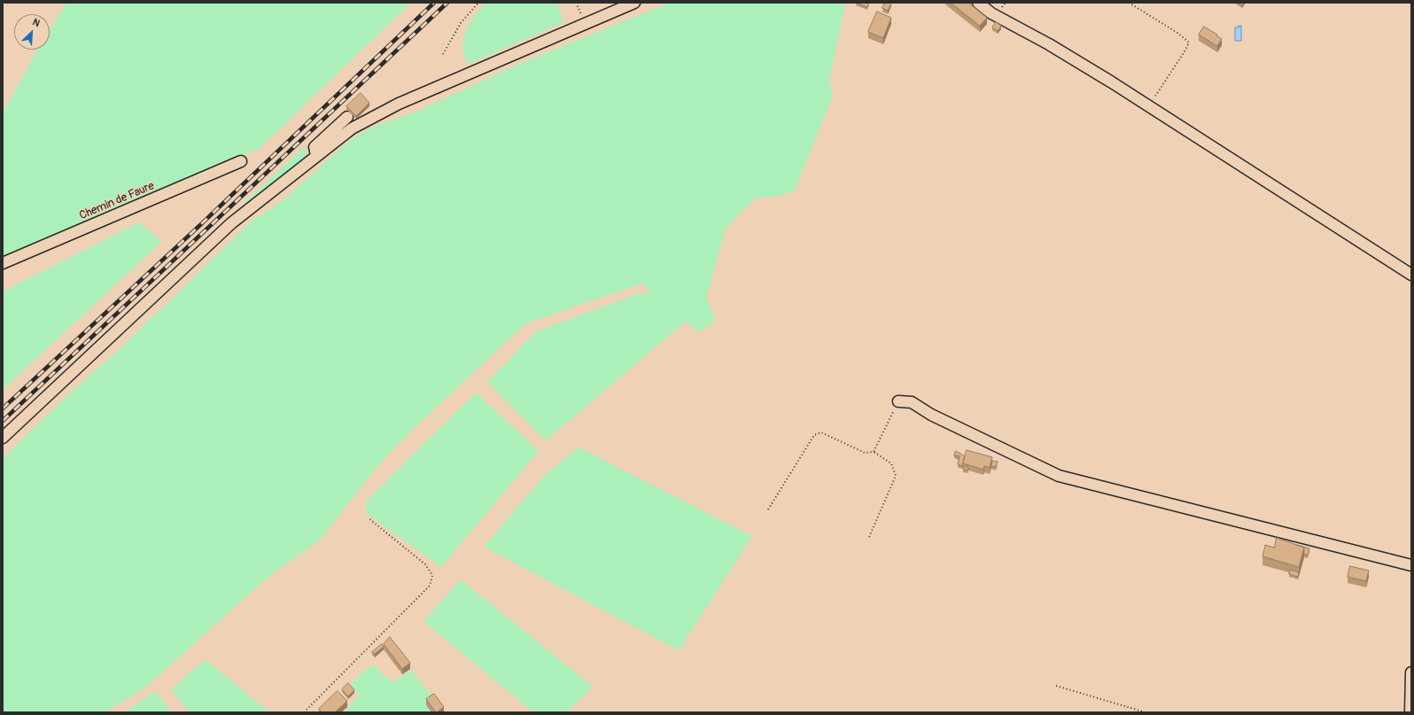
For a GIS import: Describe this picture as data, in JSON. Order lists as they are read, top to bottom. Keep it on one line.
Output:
{"streets":{"street":["Chemin de Faure"]},"north":"top right"}
